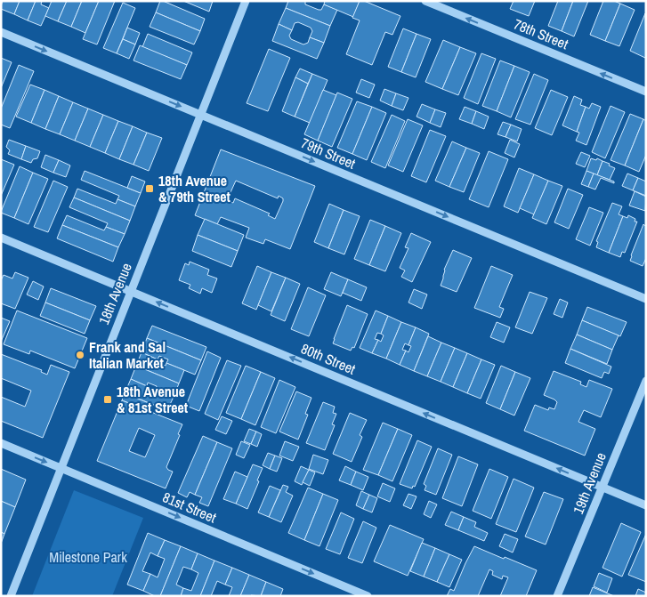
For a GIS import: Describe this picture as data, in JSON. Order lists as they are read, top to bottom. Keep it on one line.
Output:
{"streets":{"street":["78th Street","79th Street","18th Avenue","80th Street","19th Avenue","81st Street"]},"crossings":[["79th Street","18th Avenue"],["18th Avenue","80th Street"],["18th Avenue","81st Street"],["80th Street","19th Avenue"]],"one_way":["78th Street","79th Street","80th Street","81st Street"],"parks":["Milestone Park"],"places":{"transit":["18th Avenue & 79th Street","18th Avenue & 81st Street"],"other":["Frank and Sal Italian Market"]}}
